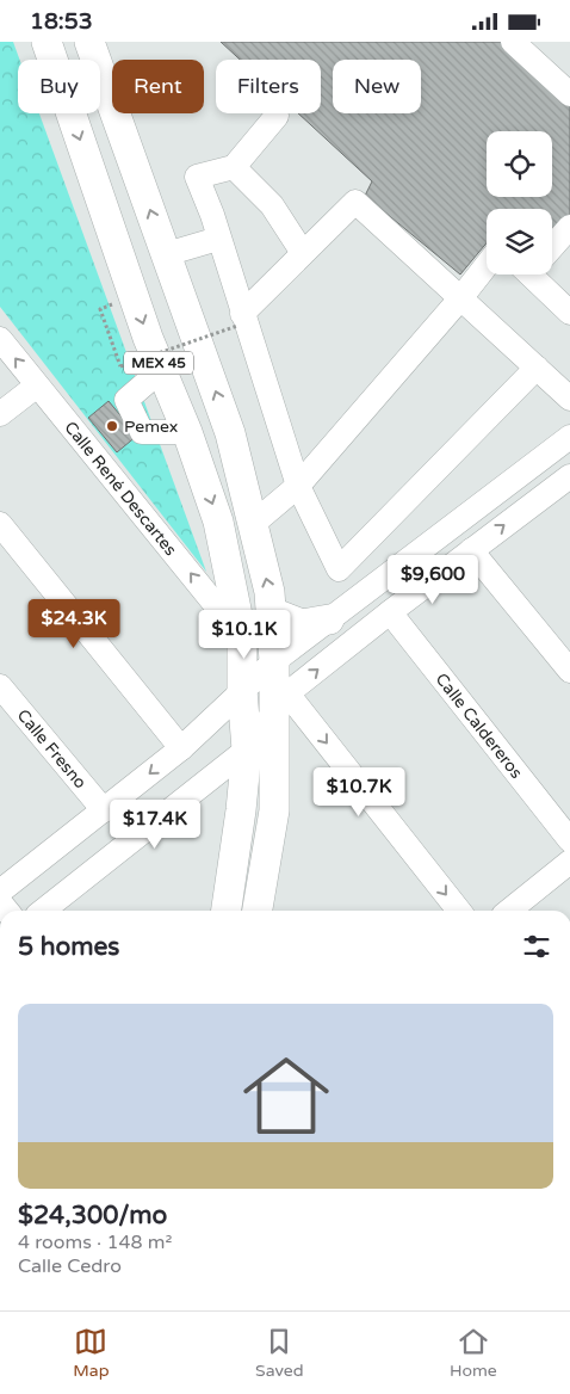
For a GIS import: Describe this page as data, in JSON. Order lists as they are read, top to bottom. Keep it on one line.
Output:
{"streets":{"main road":["MEX 45"],"street":["Calle René Descartes","Calle Caldereros","Calle Fresno"]},"crossings":[["MEX 45","Calle René Descartes"]],"places":["Pemex"],"page":{"status":"18:53","chip":["Buy","Rent","Filters","New"],"price":["$9,600","$24.3K","$10.1K","$10.7K","$17.4K"],"heading":"5 homes","list":[{"name":"$24,300/mo","note":"4 rooms · 148 m² · Calle Cedro"}],"tabs":["Map","Saved","Home"]}}
